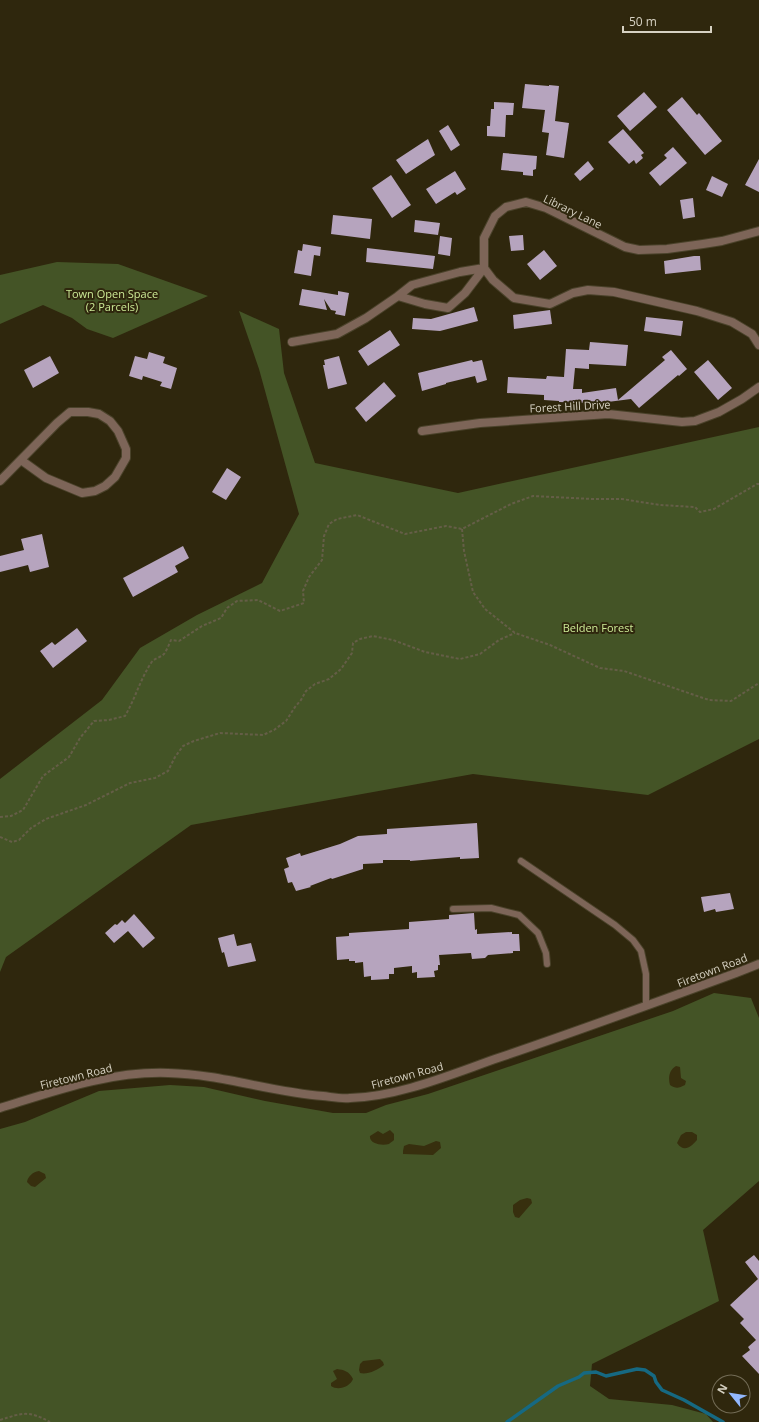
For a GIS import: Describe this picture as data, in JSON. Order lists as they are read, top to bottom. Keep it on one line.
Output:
{"streets":{"street":["Library Lane","Forest Hill Drive","Firetown Road"]},"parks":["Town Open Space (2 Parcels)","Belden Forest"],"scale_bar":"50 m","north":"top left"}
